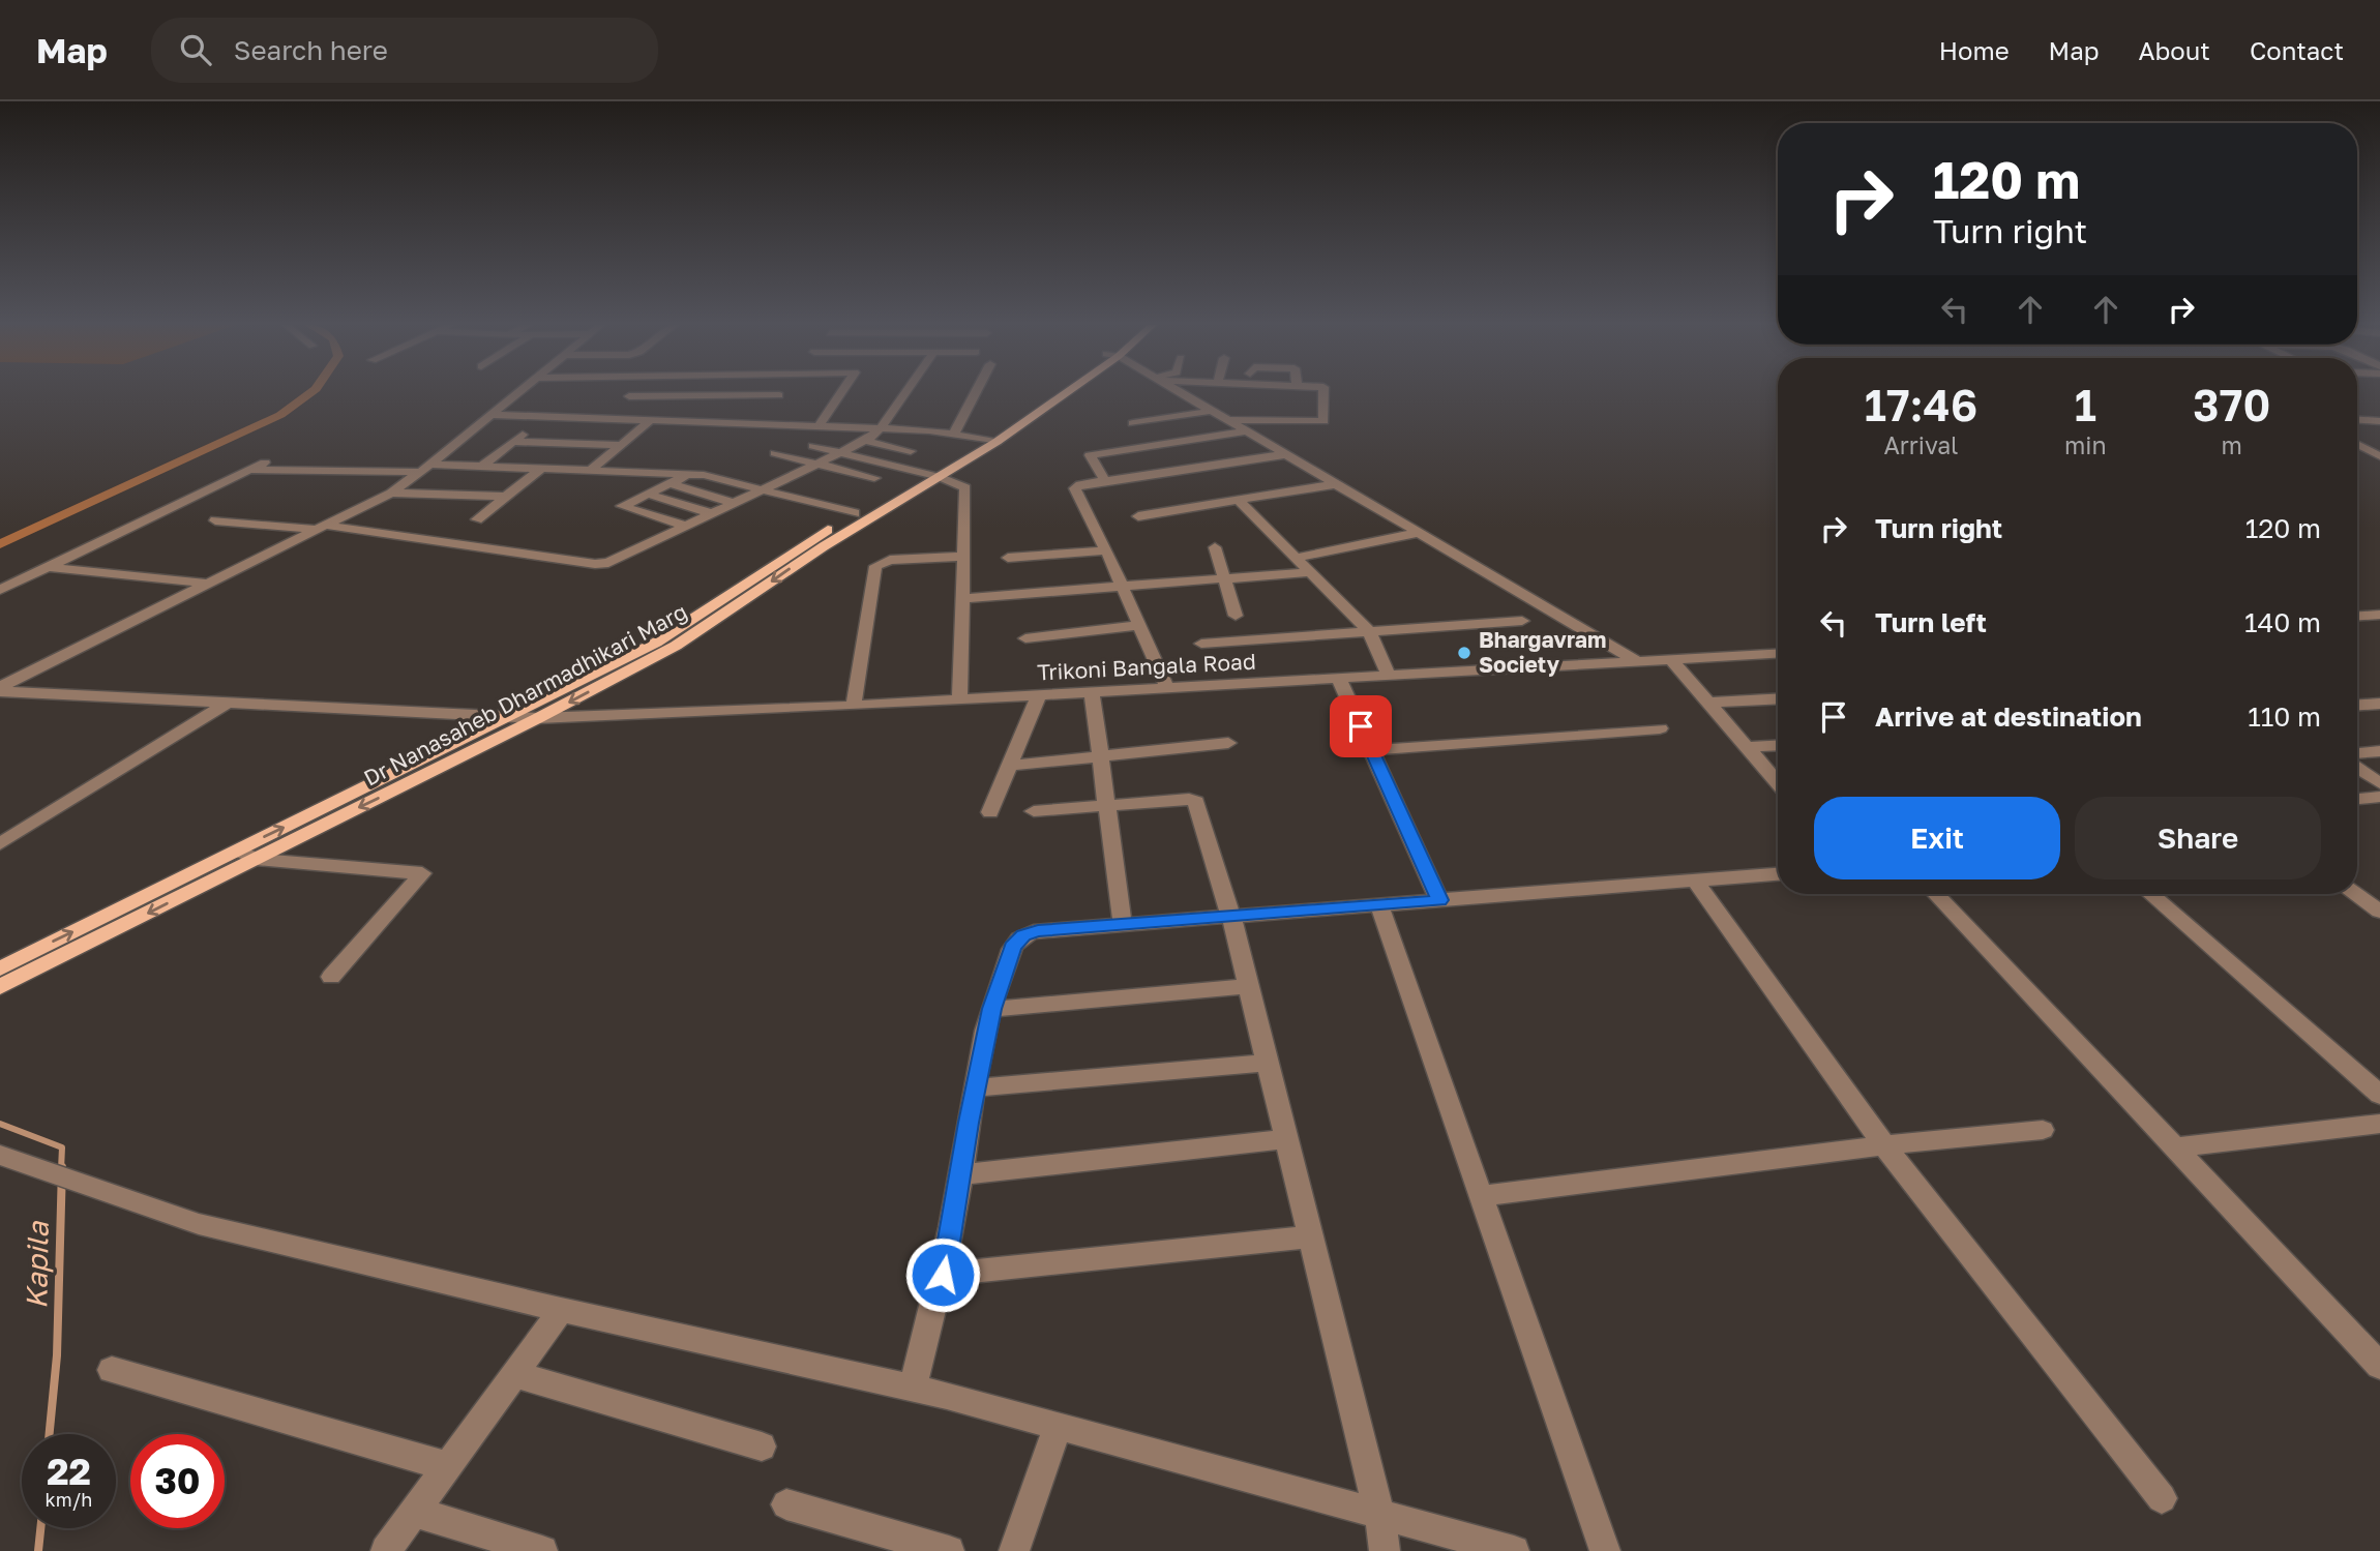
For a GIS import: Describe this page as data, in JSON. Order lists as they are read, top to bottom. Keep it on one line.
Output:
{"streets":{"main road":["Dr Nanasaheb Dharmadhikari Marg"],"street":["Trikoni Bangala Road"]},"crossings":[["Trikoni Bangala Road","Dr Nanasaheb Dharmadhikari Marg"]],"water":["Kapila"],"places":["Bhargavram Society"],"page":{"header":"Map","search":"Search here","nav":["Home","Map","About","Contact"],"turn":["120 m","Turn right"],"eta":["17:46","Arrival","1","min","370","m"],"list":[{"name":"Turn right","value":"120 m"},{"name":"Turn left","value":"140 m"},{"name":"Arrive at destination","value":"110 m"}],"buttons":["Exit","Share"],"speed":"22 km/h","limit":"30"}}
